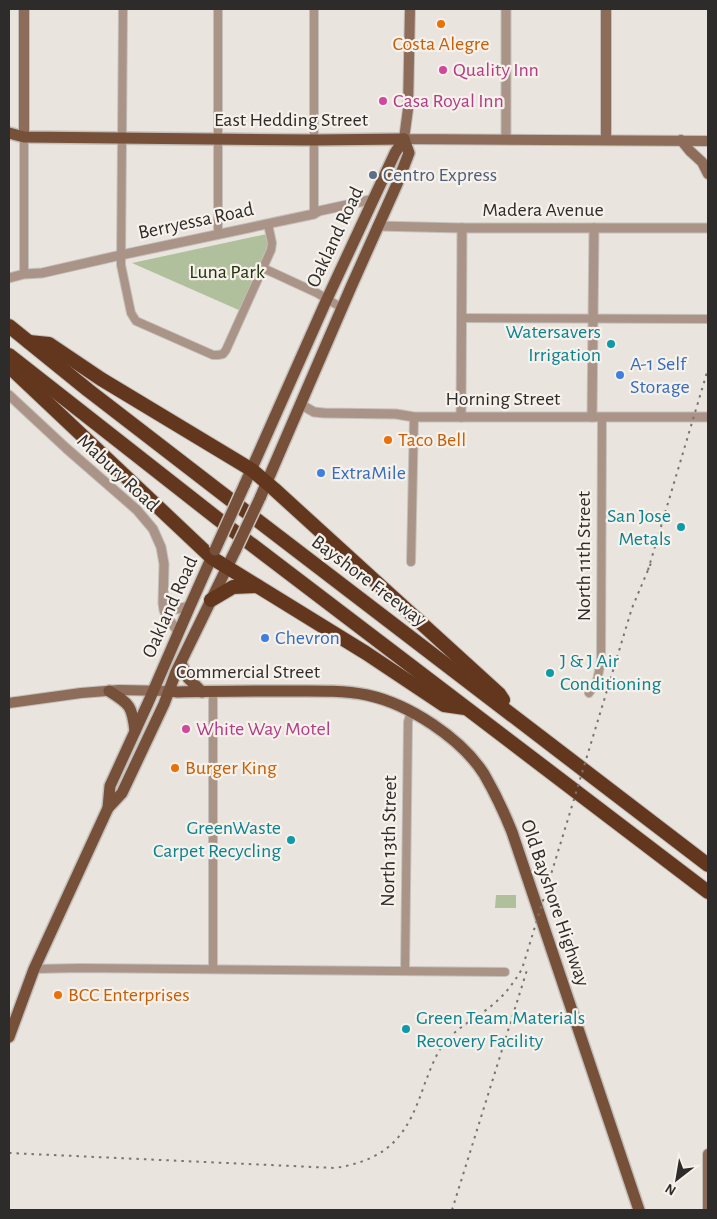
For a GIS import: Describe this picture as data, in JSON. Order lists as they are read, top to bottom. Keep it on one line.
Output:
{"streets":{"highway":["Bayshore Freeway"],"main road":["East Hedding Street","Oakland Road","Commercial Street","Old Bayshore Highway"],"street":["Madera Avenue","Berryessa Road","Horning Street","Mabury Road","North 11th Street","North 13th Street"]},"crossings":[["East Hedding Street","Oakland Road"],["Madera Avenue","Oakland Road"],["Berryessa Road","Oakland Road"],["Oakland Road","Horning Street"],["Oakland Road","Mabury Road"],["Oakland Road","Commercial Street"],["Horning Street","North 11th Street"],["Commercial Street","Old Bayshore Highway"],["North 13th Street","Old Bayshore Highway"]],"parks":["Luna Park"],"places":["Costa Alegre","Quality Inn","Casa Royal Inn","Centro Express","Watersavers Irrigation","A-1 Self Storage","Taco Bell","ExtraMile","San Jose Metals","Chevron","J & J Air Conditioning","White Way Motel","Burger King","GreenWaste Carpet Recycling","BCC Enterprises","Green Team Materials Recovery Facility"],"north":"bottom left"}
